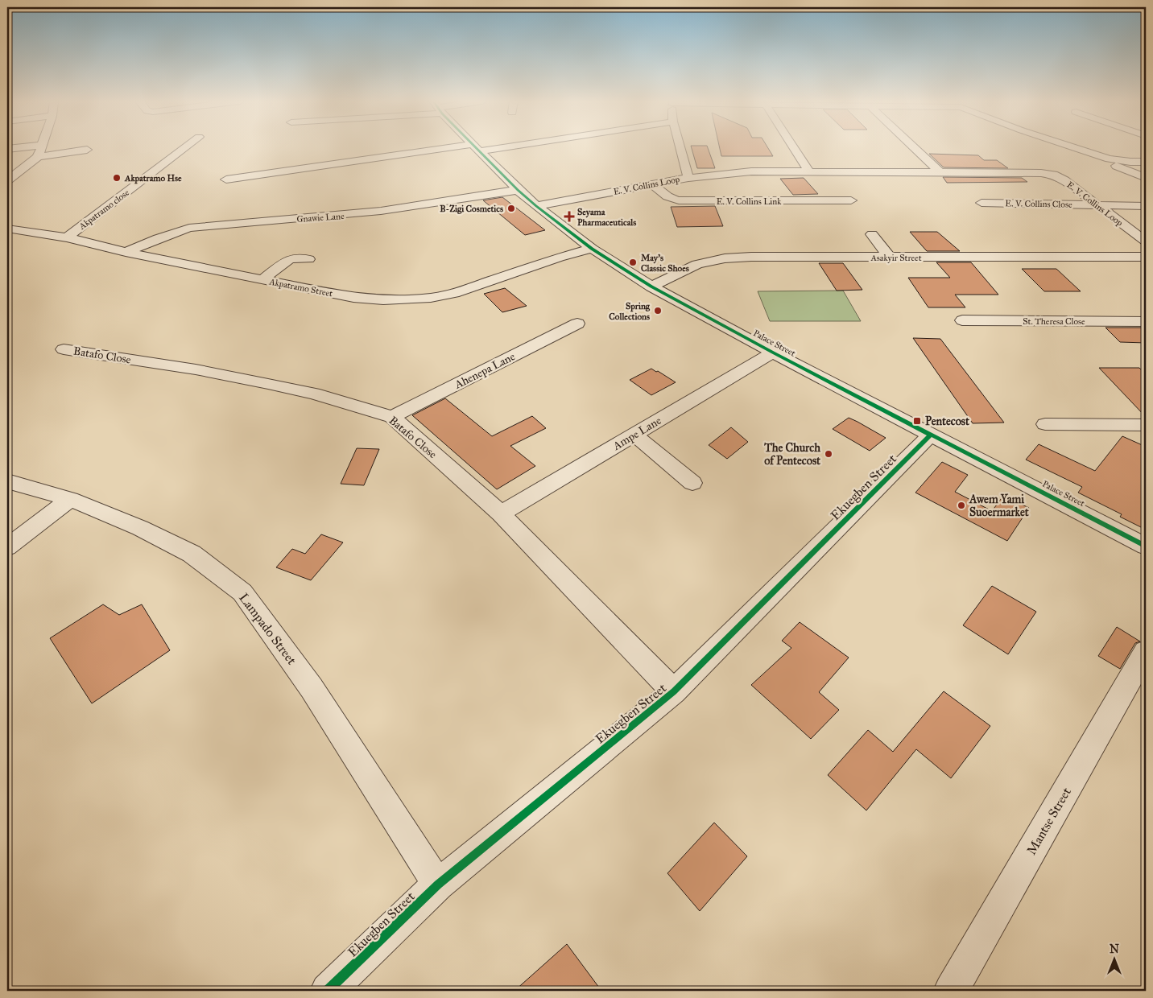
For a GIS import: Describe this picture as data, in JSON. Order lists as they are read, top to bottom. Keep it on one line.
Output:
{"streets":{"street":["E. V. Collins Loop","E. V. Collins Link","E. V. Collins Close","Akpatramo close","Gnawie Lane","Asakyir Street","Akpatramo Street","St. Theresa Close","Palace Street","Batafo Close","Ahenepa Lane","Ampe Lane","Ekuegben Street","Lampado Street","Mantse Street"]},"crossings":[["E. V. Collins Loop","E. V. Collins Link"],["E. V. Collins Loop","E. V. Collins Close"],["E. V. Collins Loop","Palace Street"],["Akpatramo close","Akpatramo Street"],["Gnawie Lane","Akpatramo Street"],["Gnawie Lane","Palace Street"],["Asakyir Street","Palace Street"],["Akpatramo Street","Palace Street"],["Palace Street","Ampe Lane"],["Palace Street","Ekuegben Street"],["Batafo Close","Ahenepa Lane"],["Batafo Close","Ampe Lane"],["Batafo Close","Ekuegben Street"],["Ekuegben Street","Lampado Street"]],"places":{"other":["Akpatramo Hse","B-Zigi Cosmetics","May's Classic Shoes","Spring Collections","The Church of Pentecost","Awem Yami Suoermarket"],"health":["Seyama Pharmaceuticals"],"transit":["Pentecost"]},"north":"top"}
